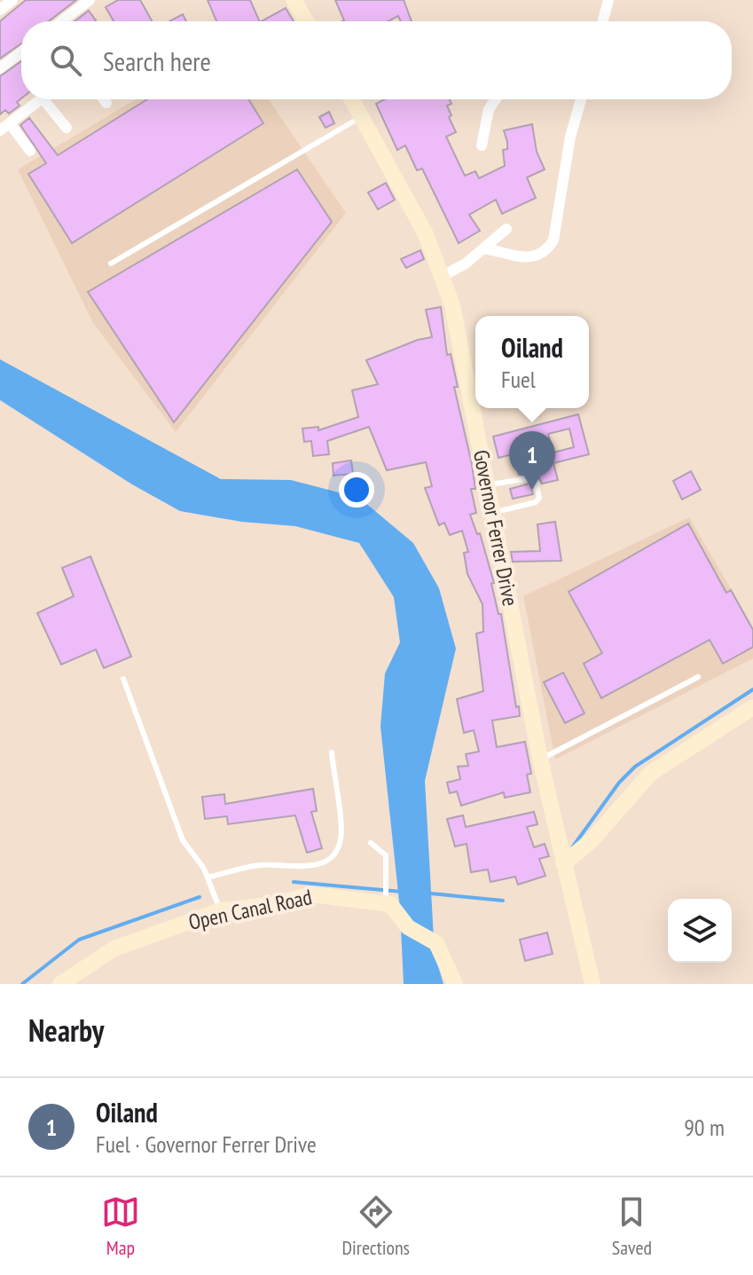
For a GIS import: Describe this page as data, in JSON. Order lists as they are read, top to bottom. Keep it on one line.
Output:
{"streets":{"main road":["Governor Ferrer Drive","Open Canal Road"]},"page":{"search":"Search here","popup":["Oiland","Fuel"],"pins":"1","heading":"Nearby","list":[{"mark":"1","name":"Oiland","note":"Fuel · Governor Ferrer Drive","value":"90 m"}],"nav":["Map","Directions","Saved"]}}
